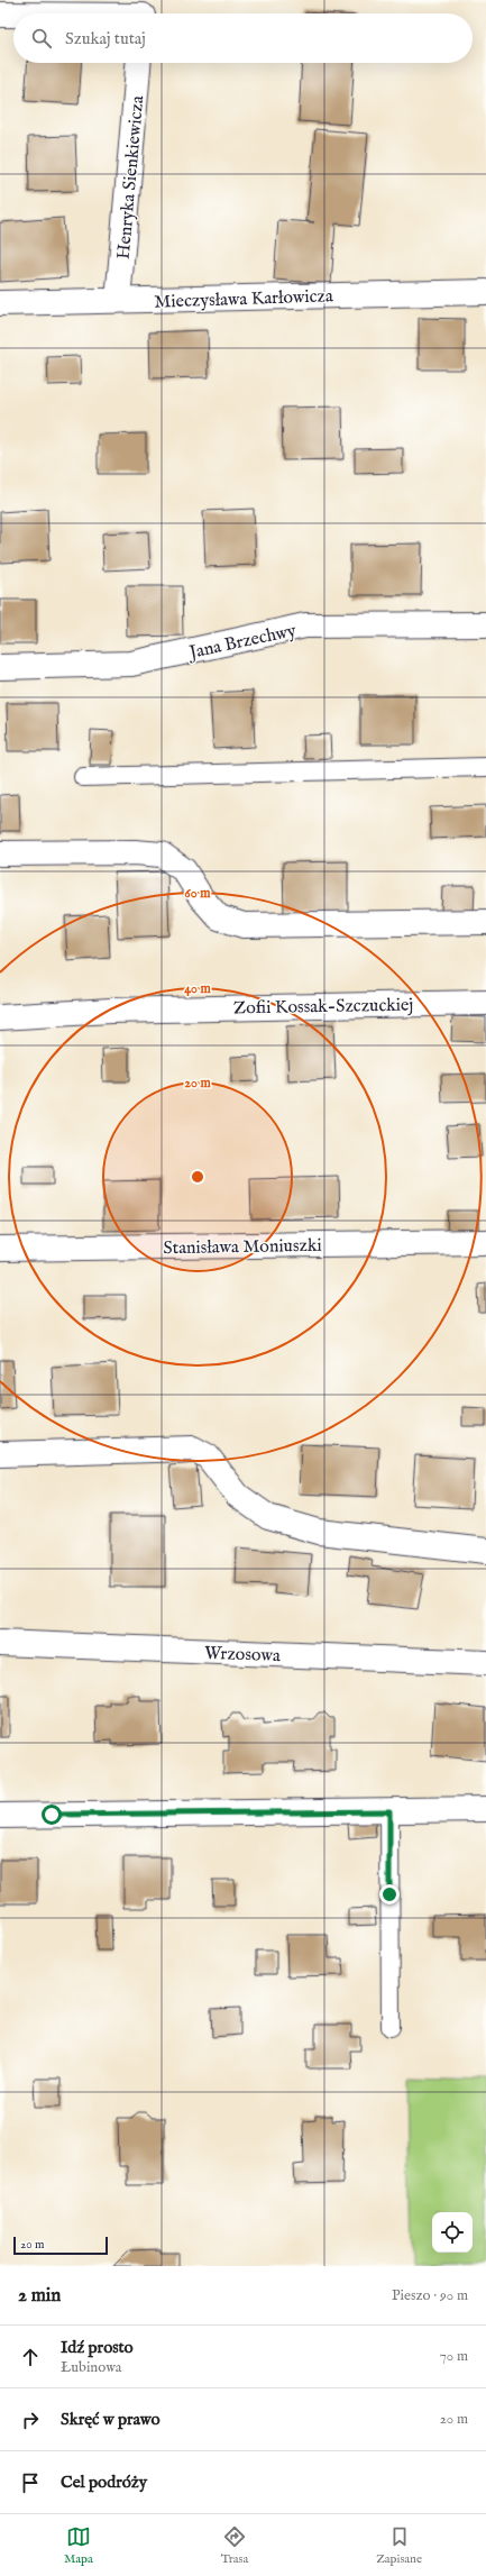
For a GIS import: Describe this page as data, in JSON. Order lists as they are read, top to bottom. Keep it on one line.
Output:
{"streets":{"street":["Henryka Sienkiewicza","Mieczysława Karłowicza","Jana Brzechwy","Zofii Kossak-Szczuckiej","Stanisława Moniuszki","Wrzosowa"]},"crossings":[["Henryka Sienkiewicza","Mieczysława Karłowicza"]],"scale_bar":"20 m","page":{"search":"Szukaj tutaj","scale":"20 m","heading":["2 min","Pieszo · 90 m"],"list":[["Idź prosto","Łubinowa","70 m"],["Skręć w prawo","20 m"],"Cel podróży"],"nav":["Mapa","Trasa","Zapisane"]},"rings":["60 m","40 m","20 m"]}
